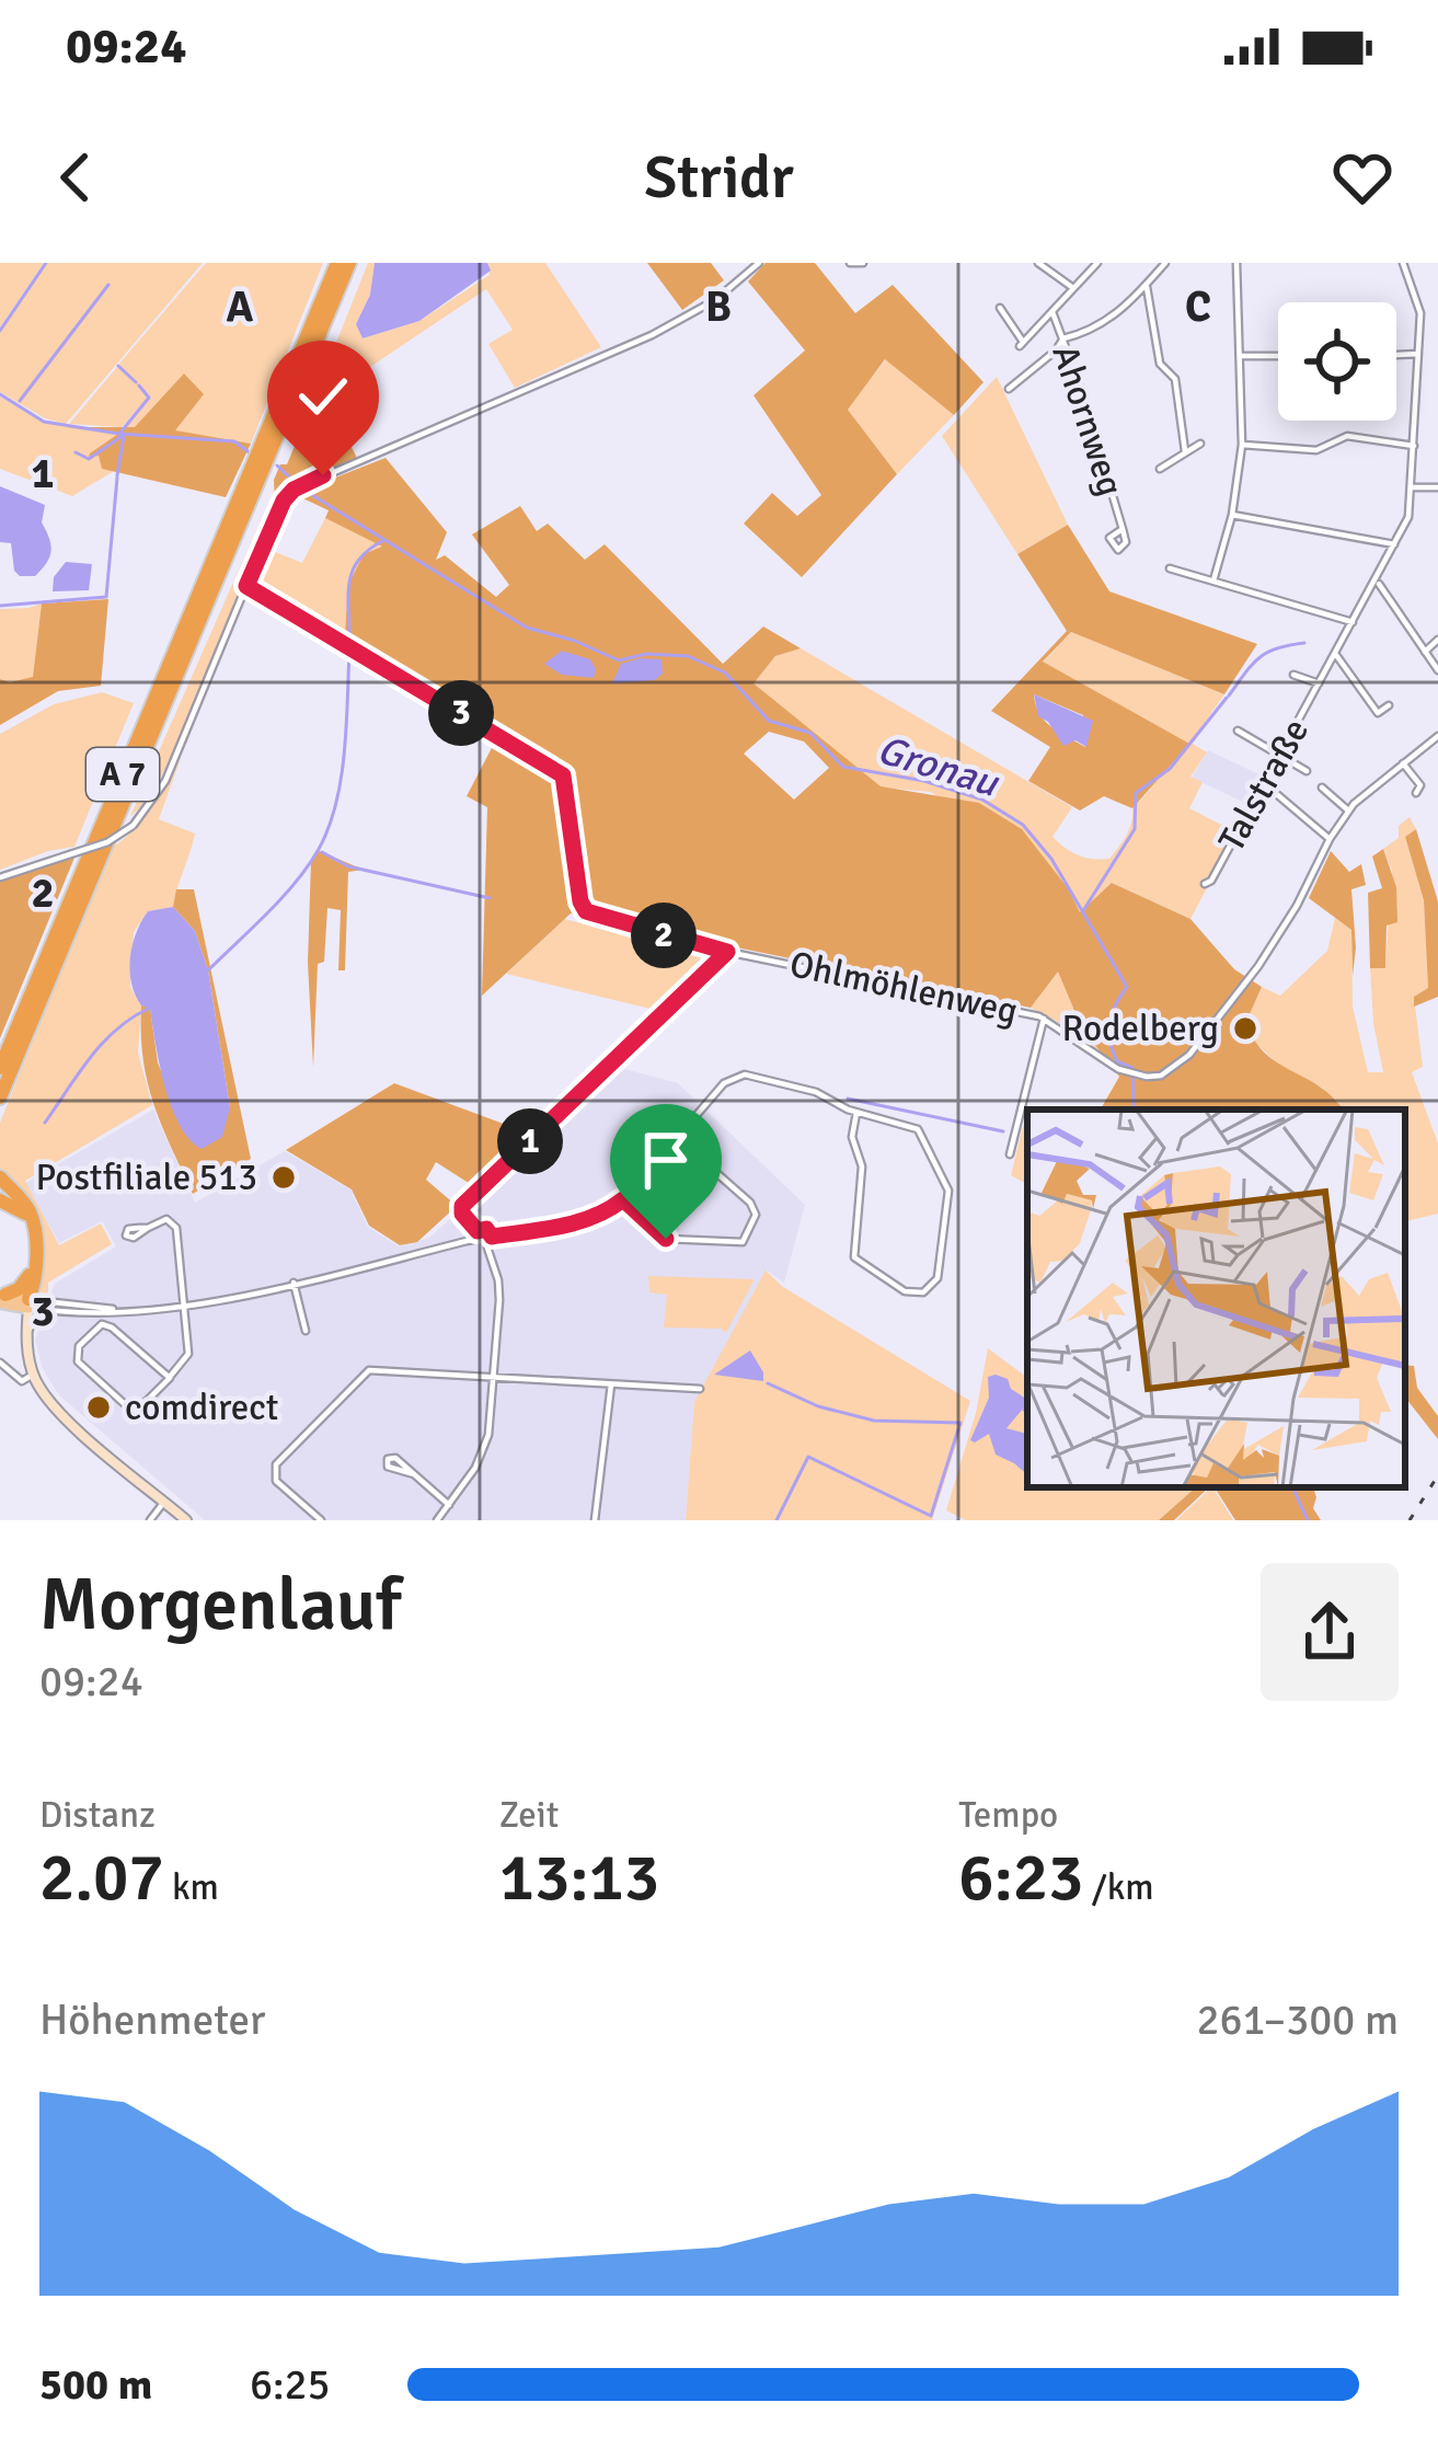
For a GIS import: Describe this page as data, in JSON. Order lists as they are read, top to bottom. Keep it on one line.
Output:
{"streets":{"highway":["A 7"],"street":["Ahornweg","Talstraße","Ohlmöhlenweg"]},"water":["Gronau"],"places":["Rodelberg","Postfiliale 513","comdirect"],"page":{"status":"09:24","header":"Stridr","pins":["3","2","1"],"heading":["Morgenlauf","09:24"],"stats":[["Distanz","2.07 km"],["Zeit","13:13"],["Tempo","6:23 /km"]],"chart":["Höhenmeter","261–300 m"],"list":[{"name":"500 m","note":"6:25"}]},"grid":{"columns":["A","B","C"],"rows":["1","2","3"]}}
